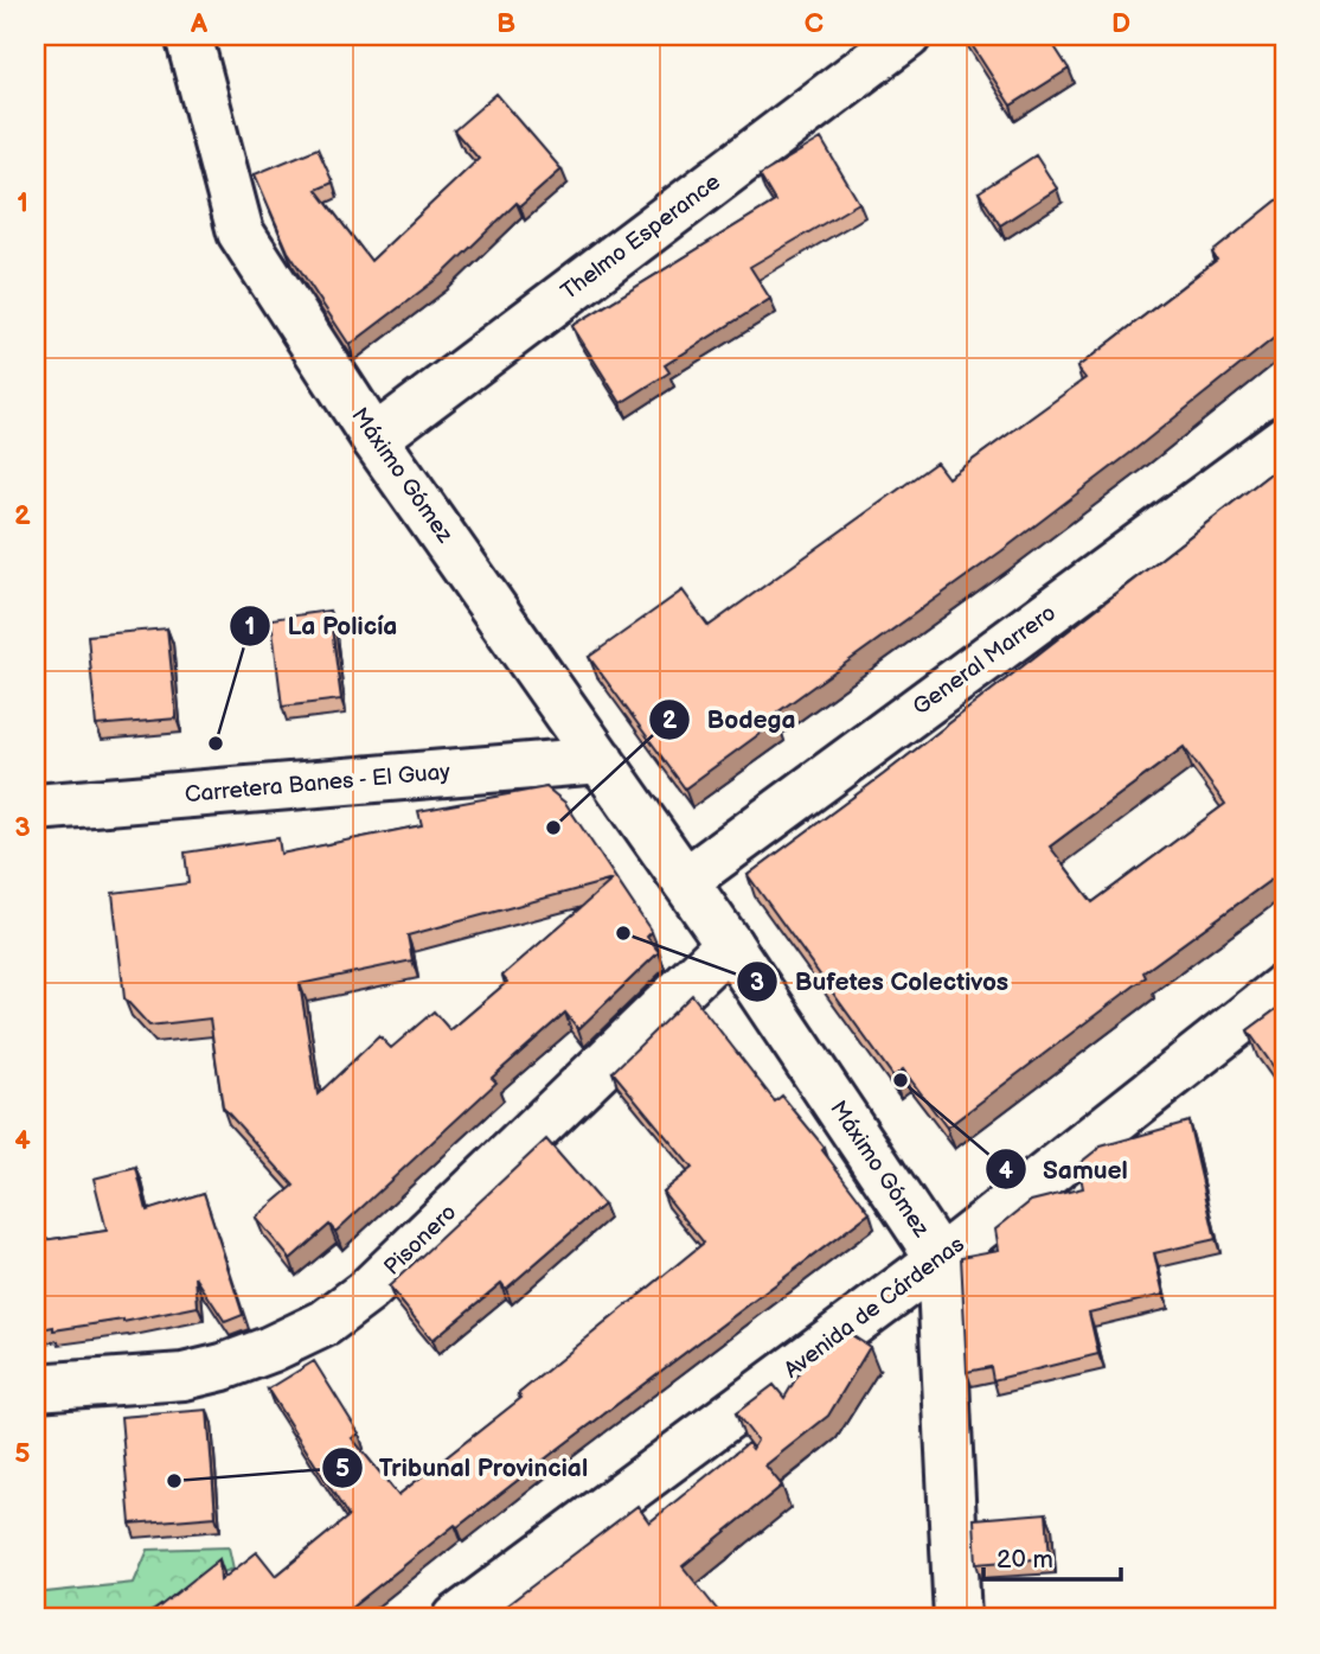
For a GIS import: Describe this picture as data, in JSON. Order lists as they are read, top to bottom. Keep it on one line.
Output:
{"streets":{"main road":["Thelmo Esperance","Máximo Gómez","General Marrero","Carretera Banes - El Guay","Pisonero","Avenida de Cárdenas"]},"crossings":[["Thelmo Esperance","Máximo Gómez"],["Máximo Gómez","General Marrero"],["Máximo Gómez","Carretera Banes - El Guay"],["Máximo Gómez","Pisonero"],["Máximo Gómez","Avenida de Cárdenas"]],"places":["La Policía","Bodega","Bufetes Colectivos","Samuel","Tribunal Provincial"],"scale_bar":"20 m","grid":{"columns":["A","B","C","D"],"rows":["1","2","3","4","5"]}}
